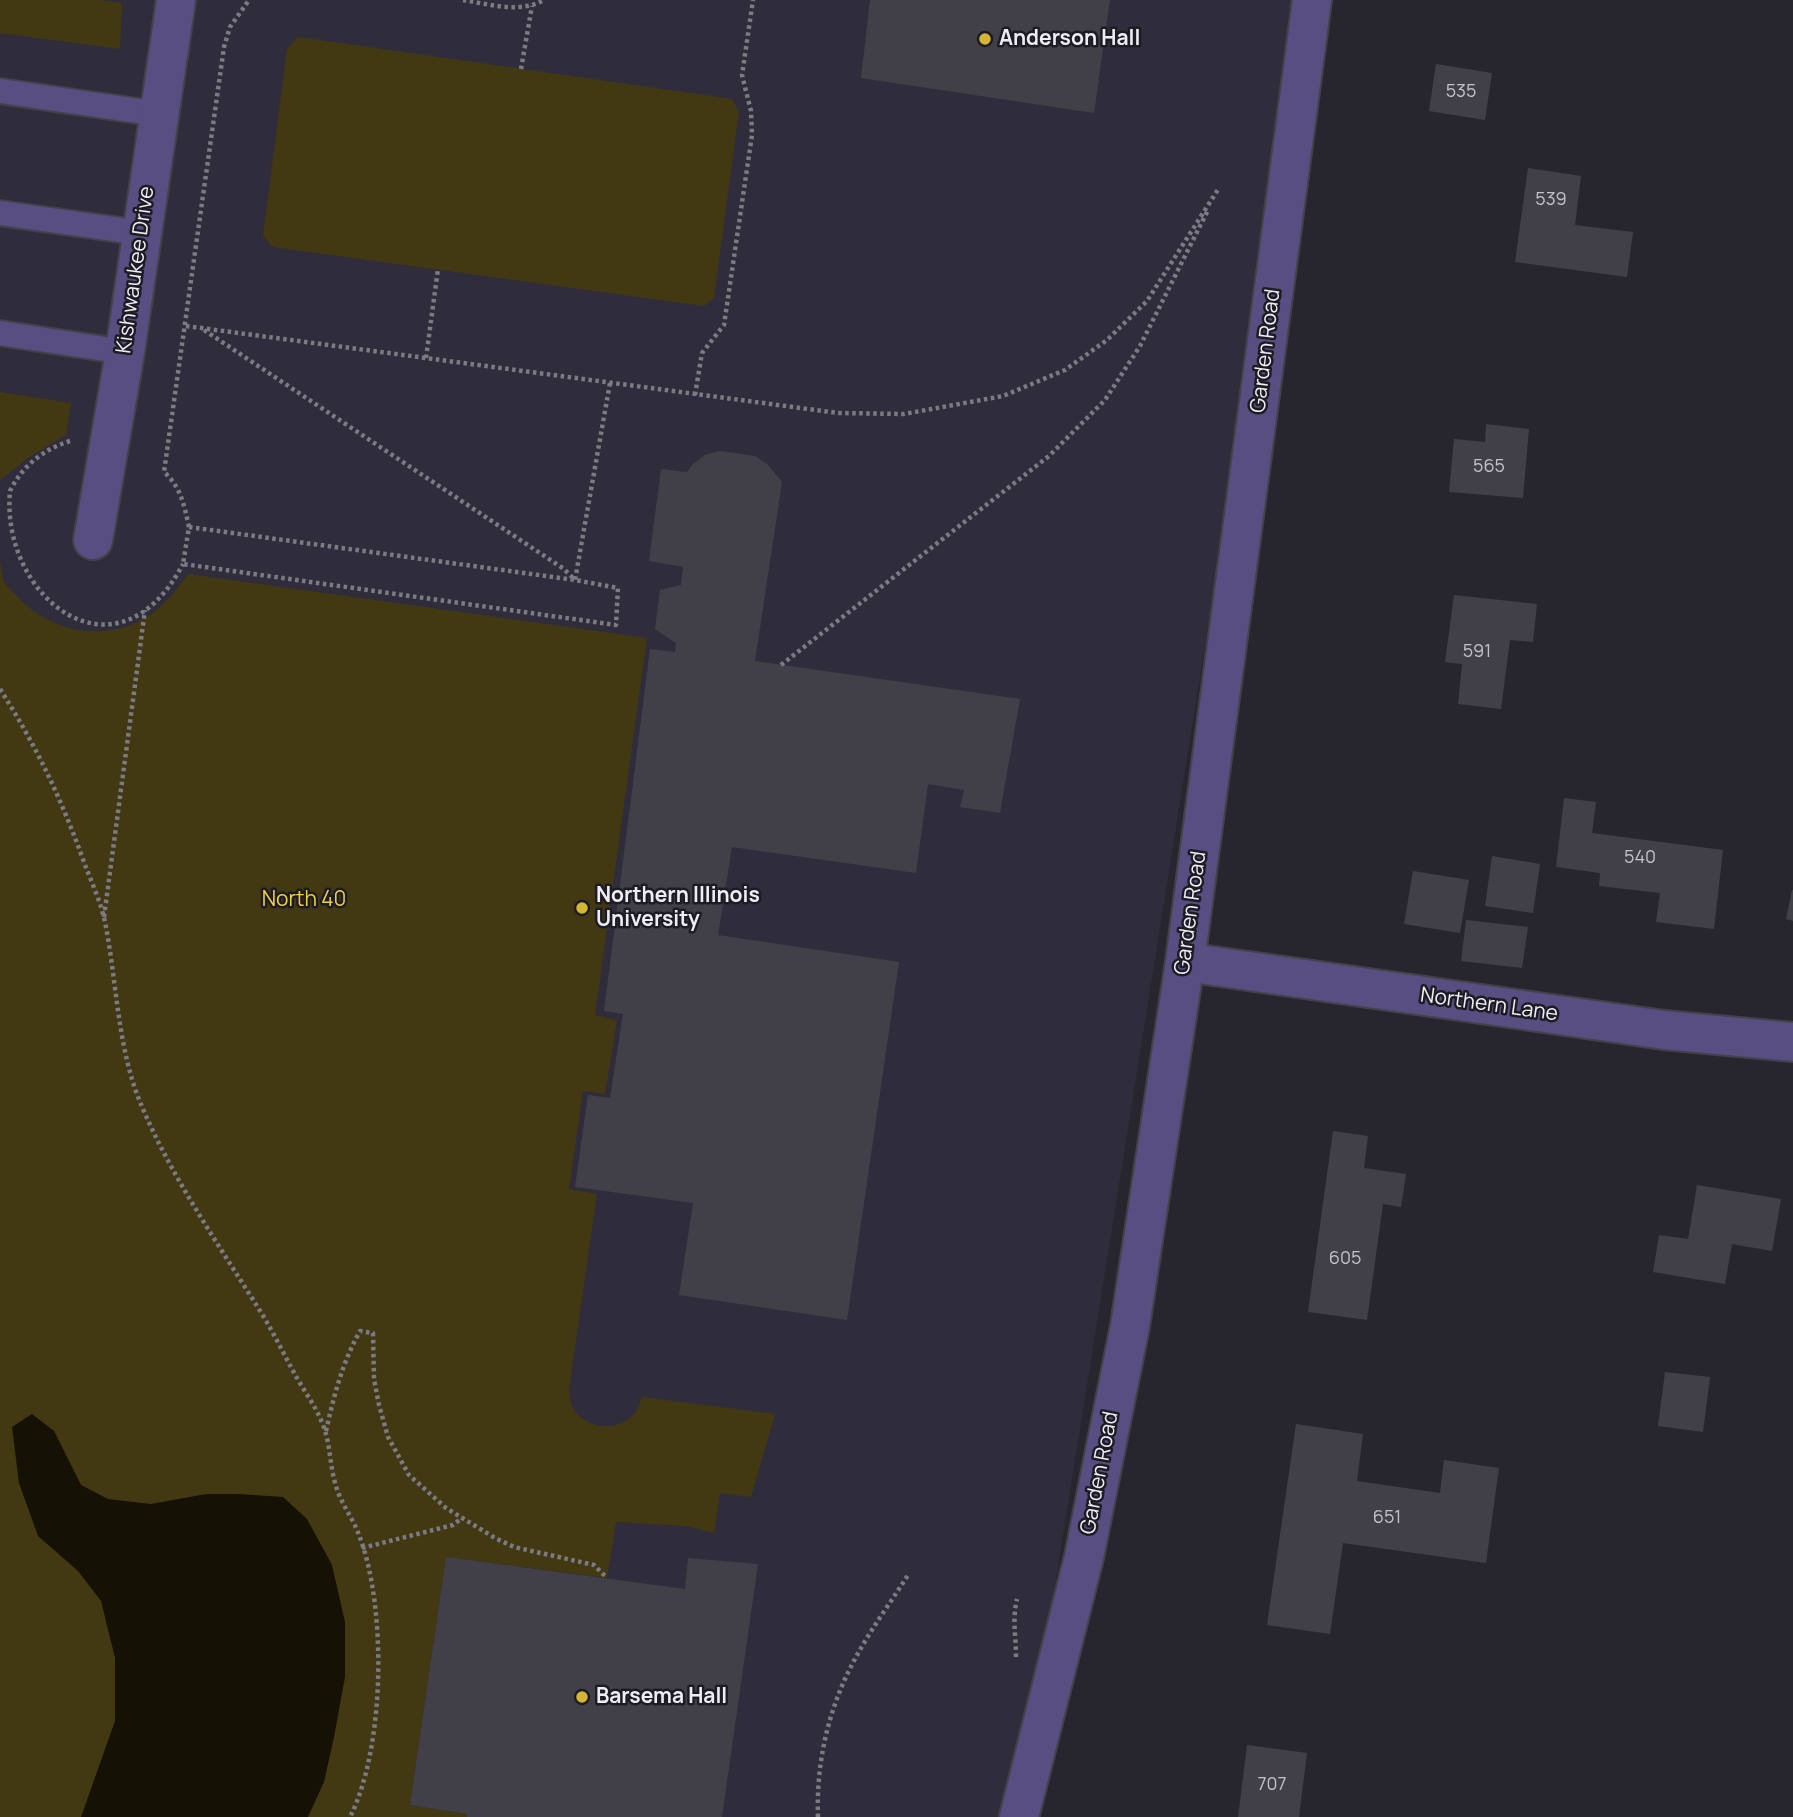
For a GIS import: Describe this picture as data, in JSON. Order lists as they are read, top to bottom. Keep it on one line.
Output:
{"streets":{"street":["Kishwaukee Drive","Garden Road","Northern Lane"]},"crossings":[["Garden Road","Northern Lane"]],"parks":["North 40"],"places":["Anderson Hall","Northern Illinois University","Barsema Hall"],"house_numbers":["535","539","565","591","540","605","651","707"]}
